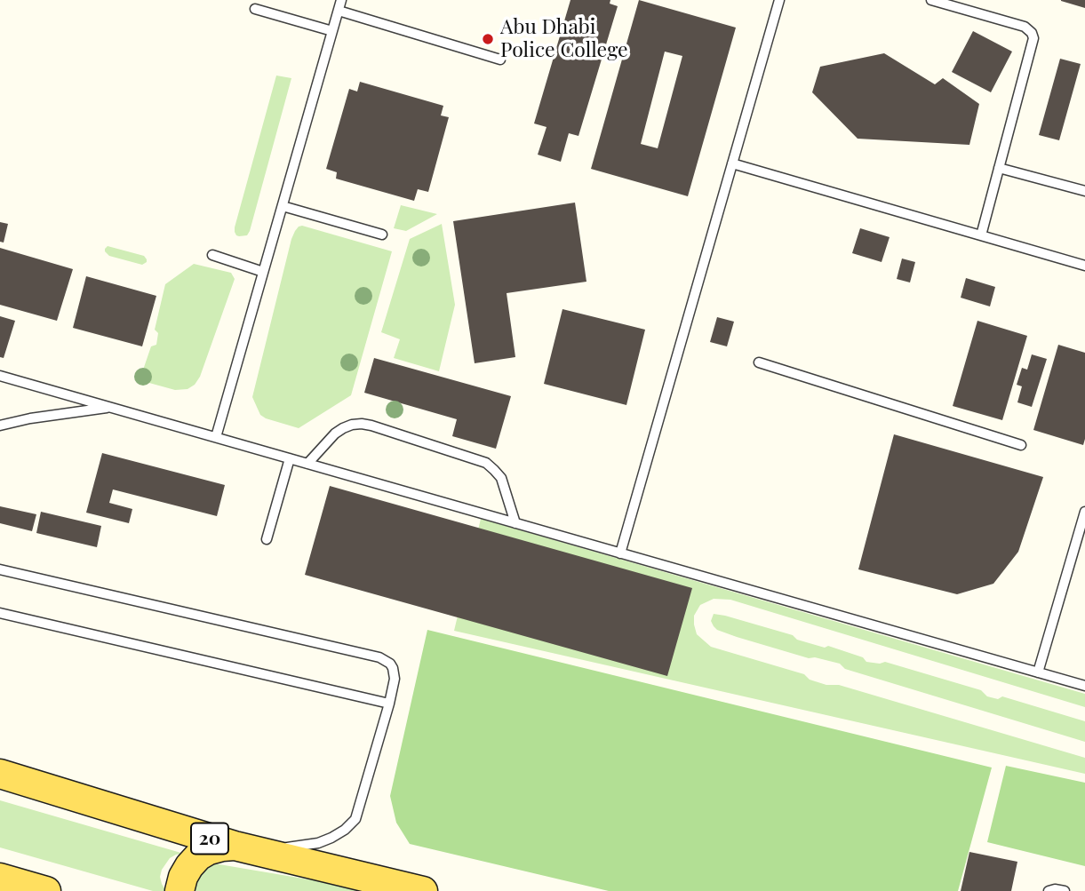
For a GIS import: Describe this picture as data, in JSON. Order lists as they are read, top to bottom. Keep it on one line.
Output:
{"streets":{"main road":["20"]},"places":["Abu Dhabi Police College"]}
